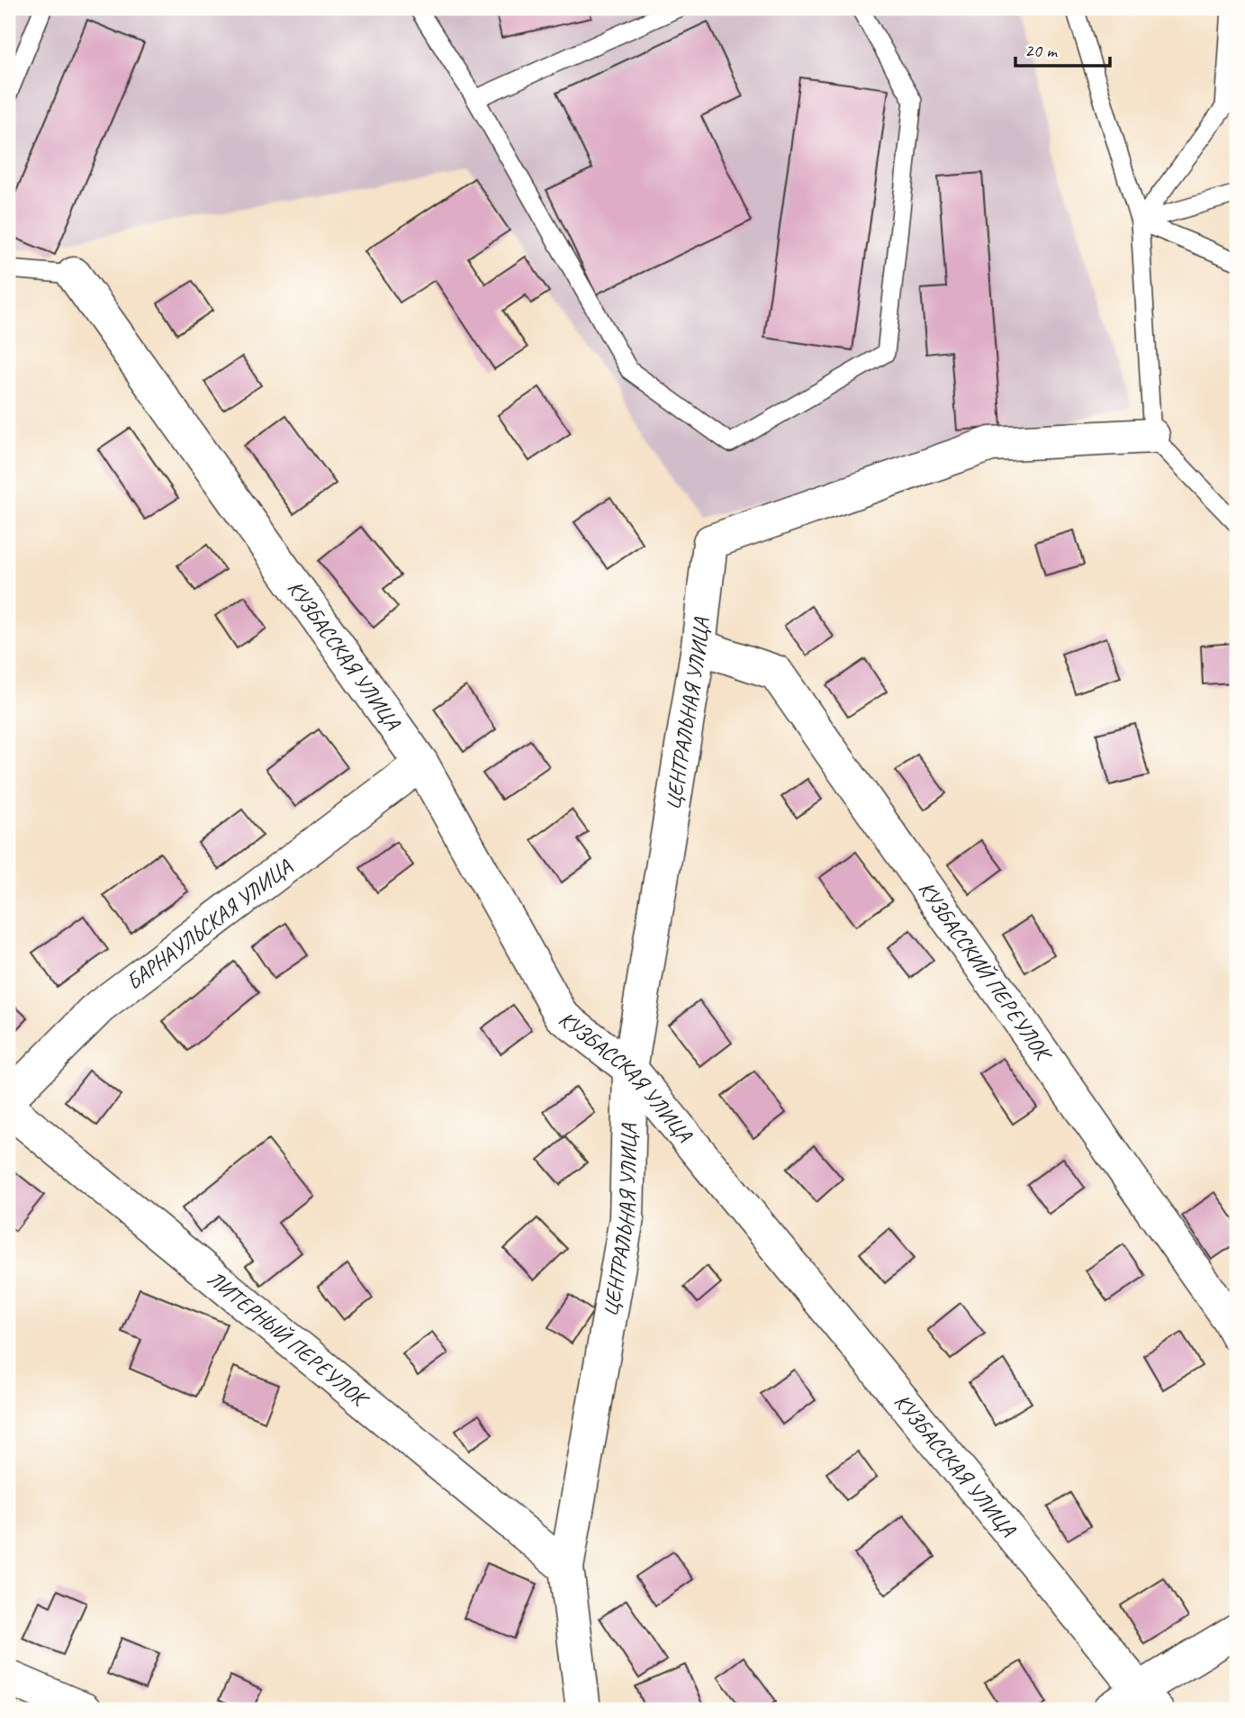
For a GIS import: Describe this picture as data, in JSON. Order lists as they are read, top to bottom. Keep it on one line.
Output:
{"streets":{"street":["КУЗБАССКАЯ УЛИЦА","ЦЕНТРАЛЬНАЯ УЛИЦА","БАРНАУЛЬСКАЯ УЛИЦА","КУЗБАССКИЙ ПЕРЕУЛОК","ЛИТЕРНЫЙ ПЕРЕУЛОК"]},"crossings":[["КУЗБАССКАЯ УЛИЦА","ЦЕНТРАЛЬНАЯ УЛИЦА"],["КУЗБАССКАЯ УЛИЦА","БАРНАУЛЬСКАЯ УЛИЦА"],["ЦЕНТРАЛЬНАЯ УЛИЦА","КУЗБАССКИЙ ПЕРЕУЛОК"],["ЦЕНТРАЛЬНАЯ УЛИЦА","ЛИТЕРНЫЙ ПЕРЕУЛОК"]],"scale_bar":"20 m"}
